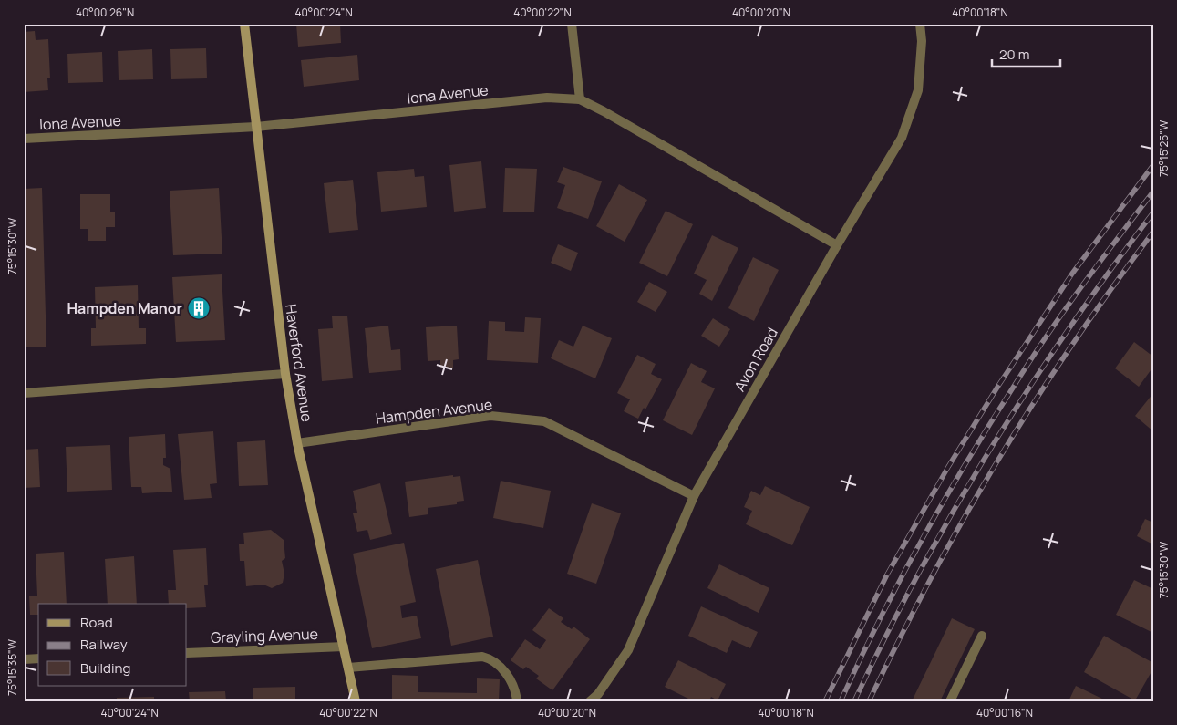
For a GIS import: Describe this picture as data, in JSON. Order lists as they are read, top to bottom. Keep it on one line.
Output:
{"streets":{"street":["Iona Avenue","Avon Road","Haverford Avenue","Hampden Avenue","Grayling Avenue"]},"crossings":[["Iona Avenue","Avon Road"],["Iona Avenue","Haverford Avenue"],["Avon Road","Hampden Avenue"],["Haverford Avenue","Hampden Avenue"],["Haverford Avenue","Grayling Avenue"]],"places":{"building":["Hampden Manor"]},"legend":["Road","Railway","Building"],"scale_bar":"20 m","coordinates":["40°00'26\"N","40°00'24\"N","40°00'22\"N","40°00'20\"N","40°00'18\"N","75°15'25\"W","75°15'30\"W","75°15'35\"W","40°00'16\"N"]}
